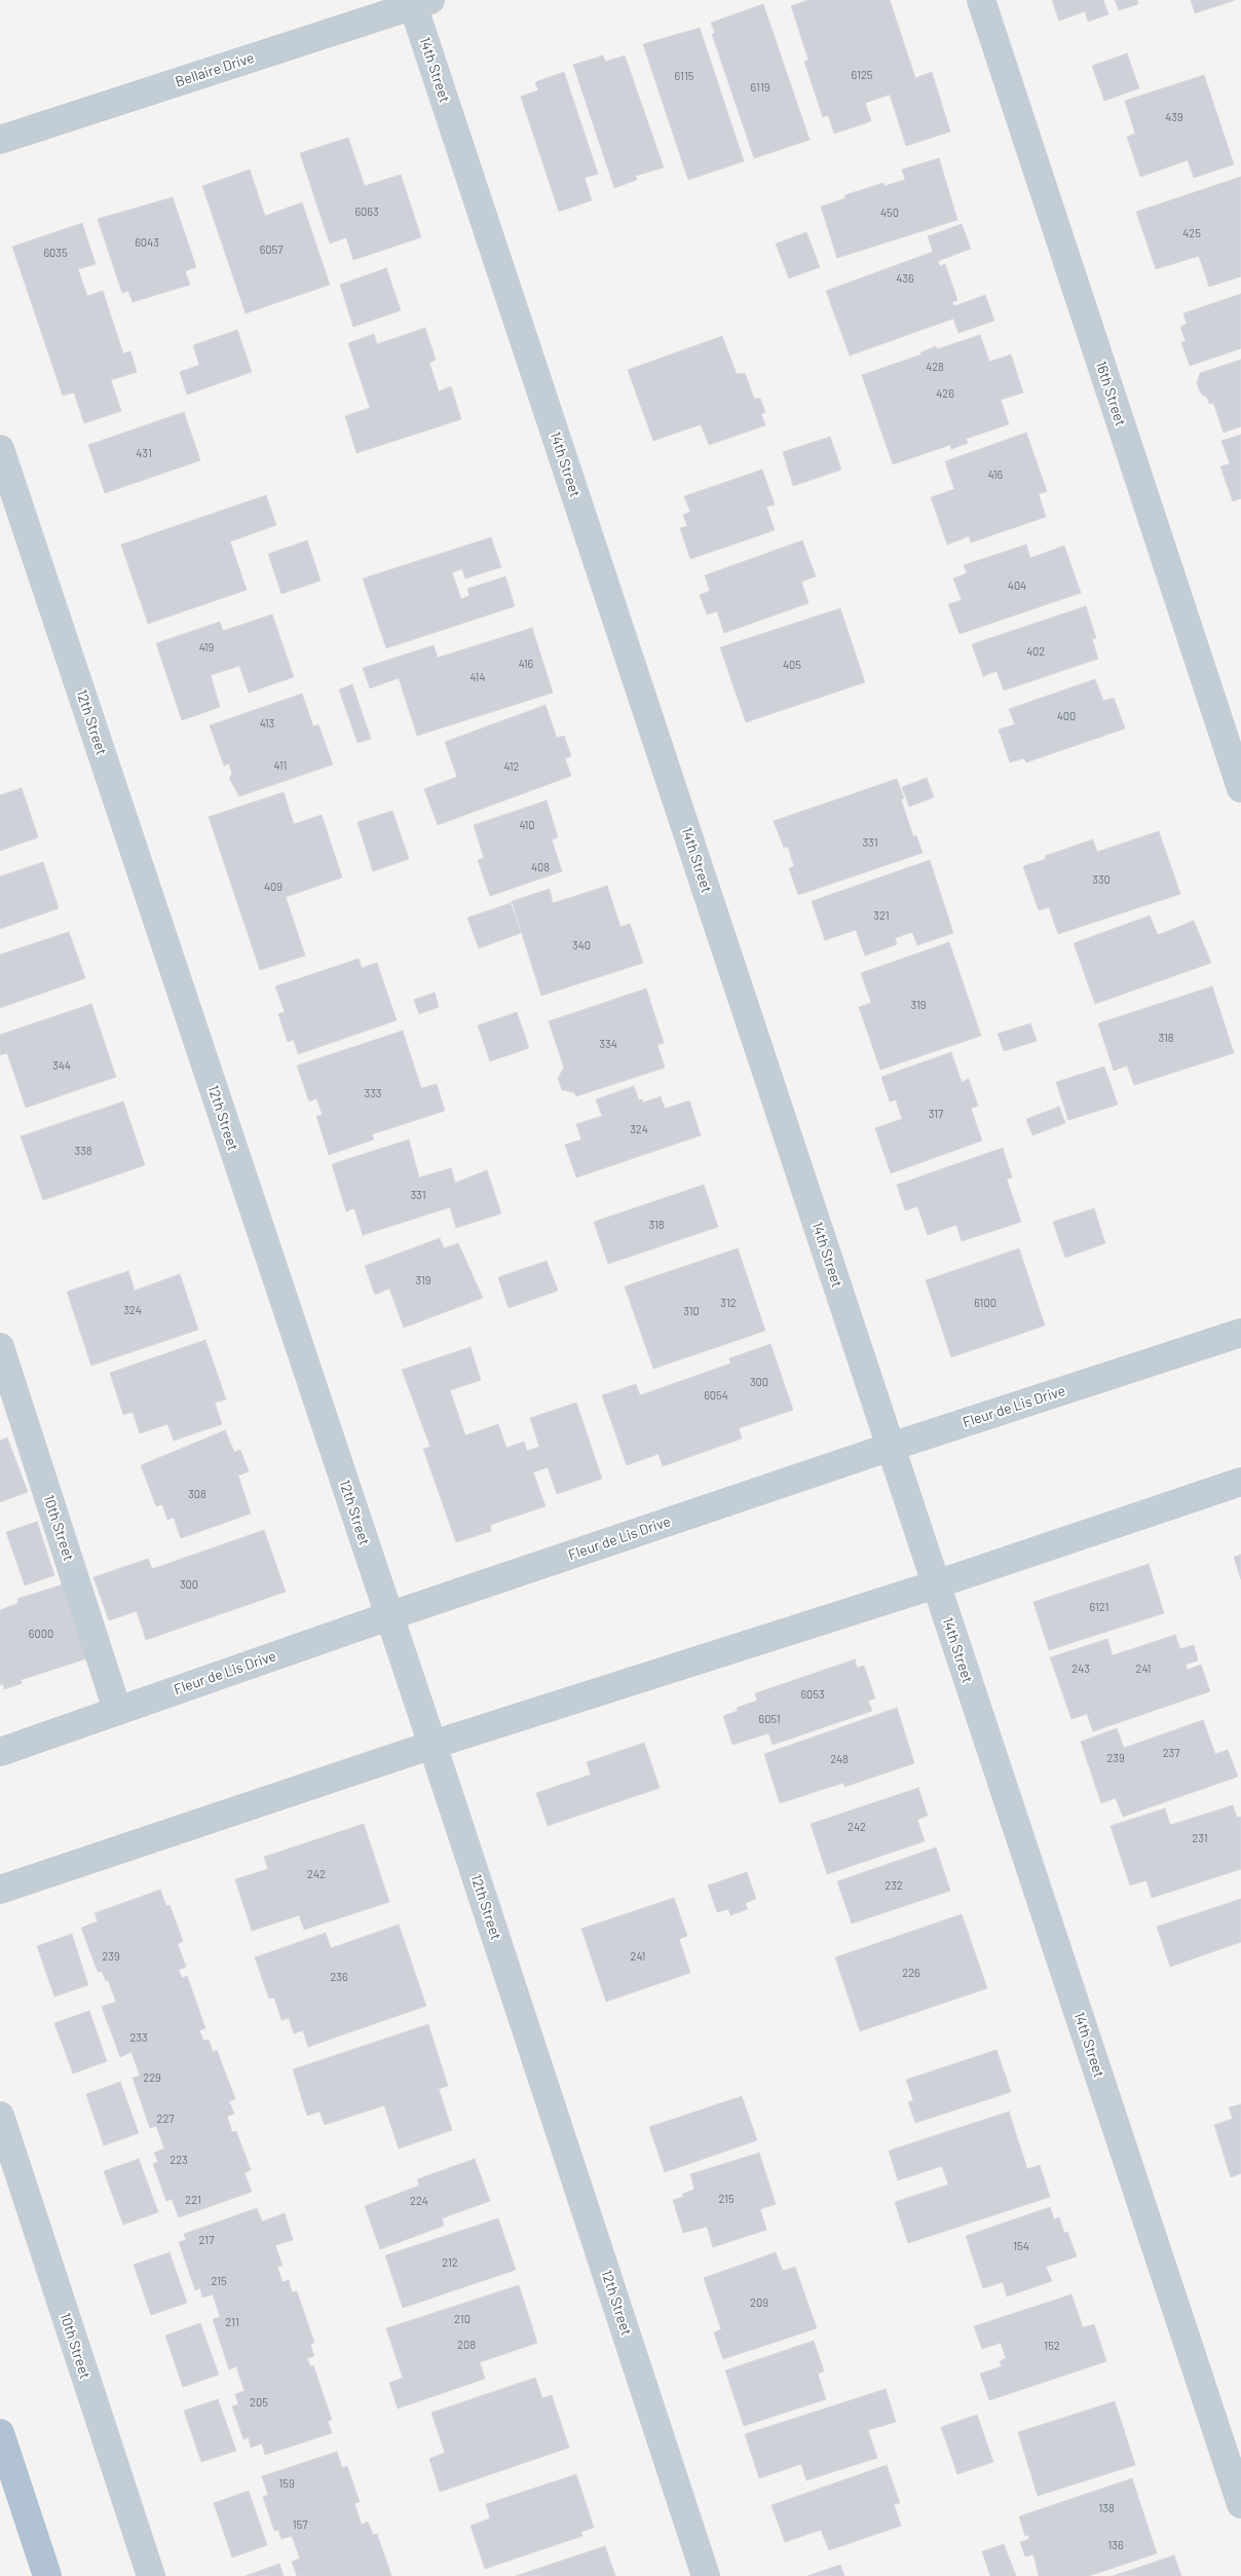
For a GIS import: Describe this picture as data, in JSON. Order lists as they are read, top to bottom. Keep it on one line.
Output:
{"streets":{"street":["Bellaire Drive","14th Street","16th Street","12th Street","Fleur de Lis Drive","10th Street"]},"crossings":[["Bellaire Drive","14th Street"],["14th Street","Fleur de Lis Drive"],["12th Street","Fleur de Lis Drive"],["Fleur de Lis Drive","10th Street"]],"house_numbers":["6125","6115","6119","439","6063","450","425","6043","6057","6035","436","428","426","431","416","404","419","402","416","405","414","400","413","411","412","410","331","408","330","409","321","340","319","318","334","344","333","317","324","338","331","318","319","312","6100","324","310","300","6054","308","300","6121","6000","243","241","6053","6051","237","239","248","242","231","242","232","239","241","226","236","233","229","227","223","215","221","224","217","154","212","215","209","210","211","208","152","205","159","138","157","136"]}
